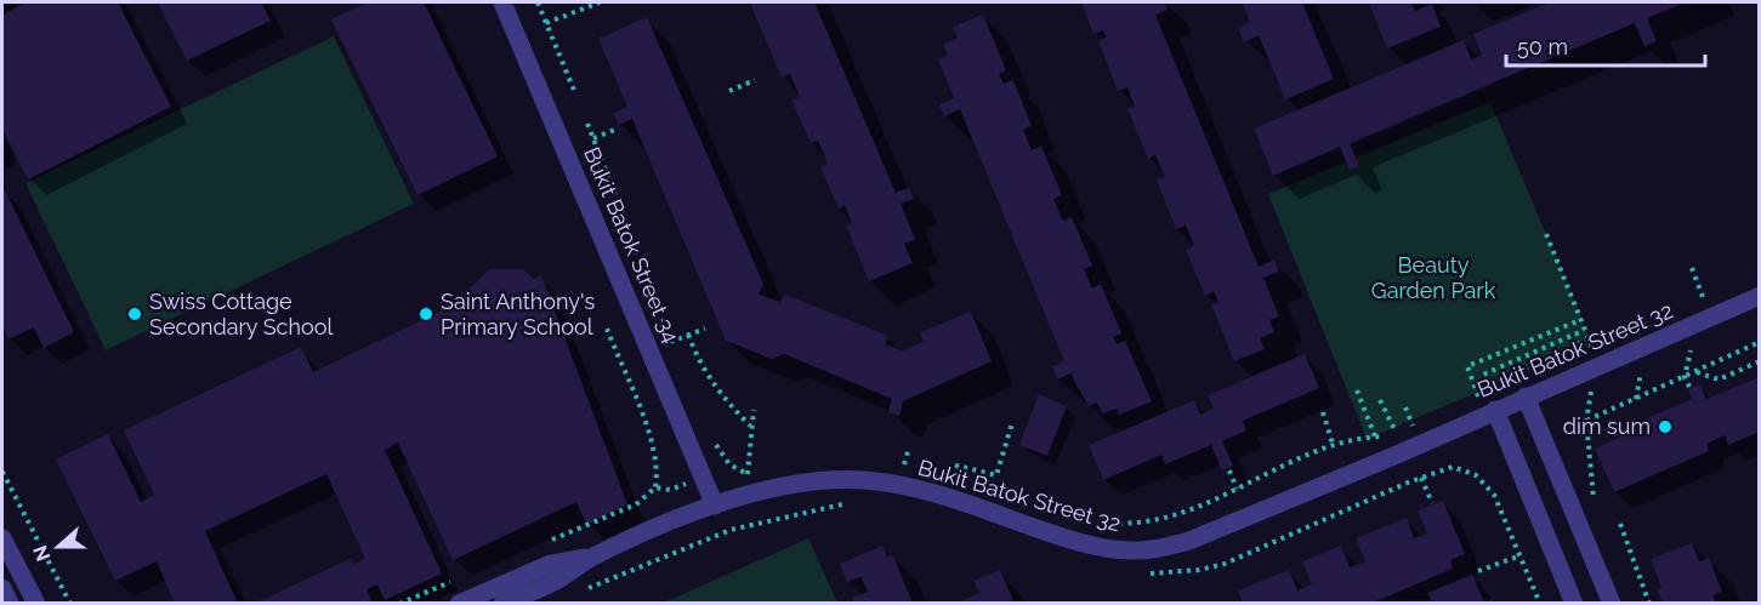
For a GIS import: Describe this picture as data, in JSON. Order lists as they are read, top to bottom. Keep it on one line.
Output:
{"streets":{"street":["Bukit Batok Street 34","Bukit Batok Street 32"]},"crossings":[["Bukit Batok Street 34","Bukit Batok Street 32"]],"parks":["Beauty Garden Park"],"places":["Swiss Cottage Secondary School","Saint Anthony's Primary School","dim sum"],"scale_bar":"50 m","north":"left"}
